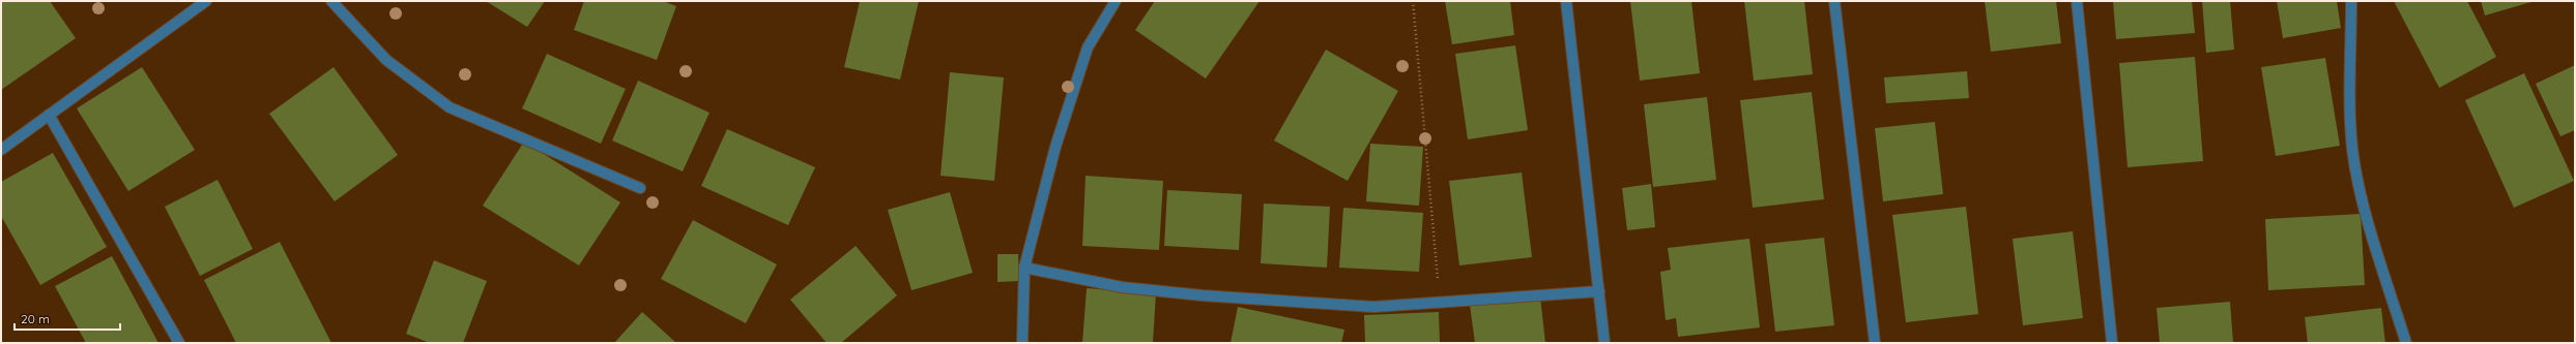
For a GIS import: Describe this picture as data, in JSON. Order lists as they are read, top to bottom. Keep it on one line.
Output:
{"scale_bar":"20 m"}
